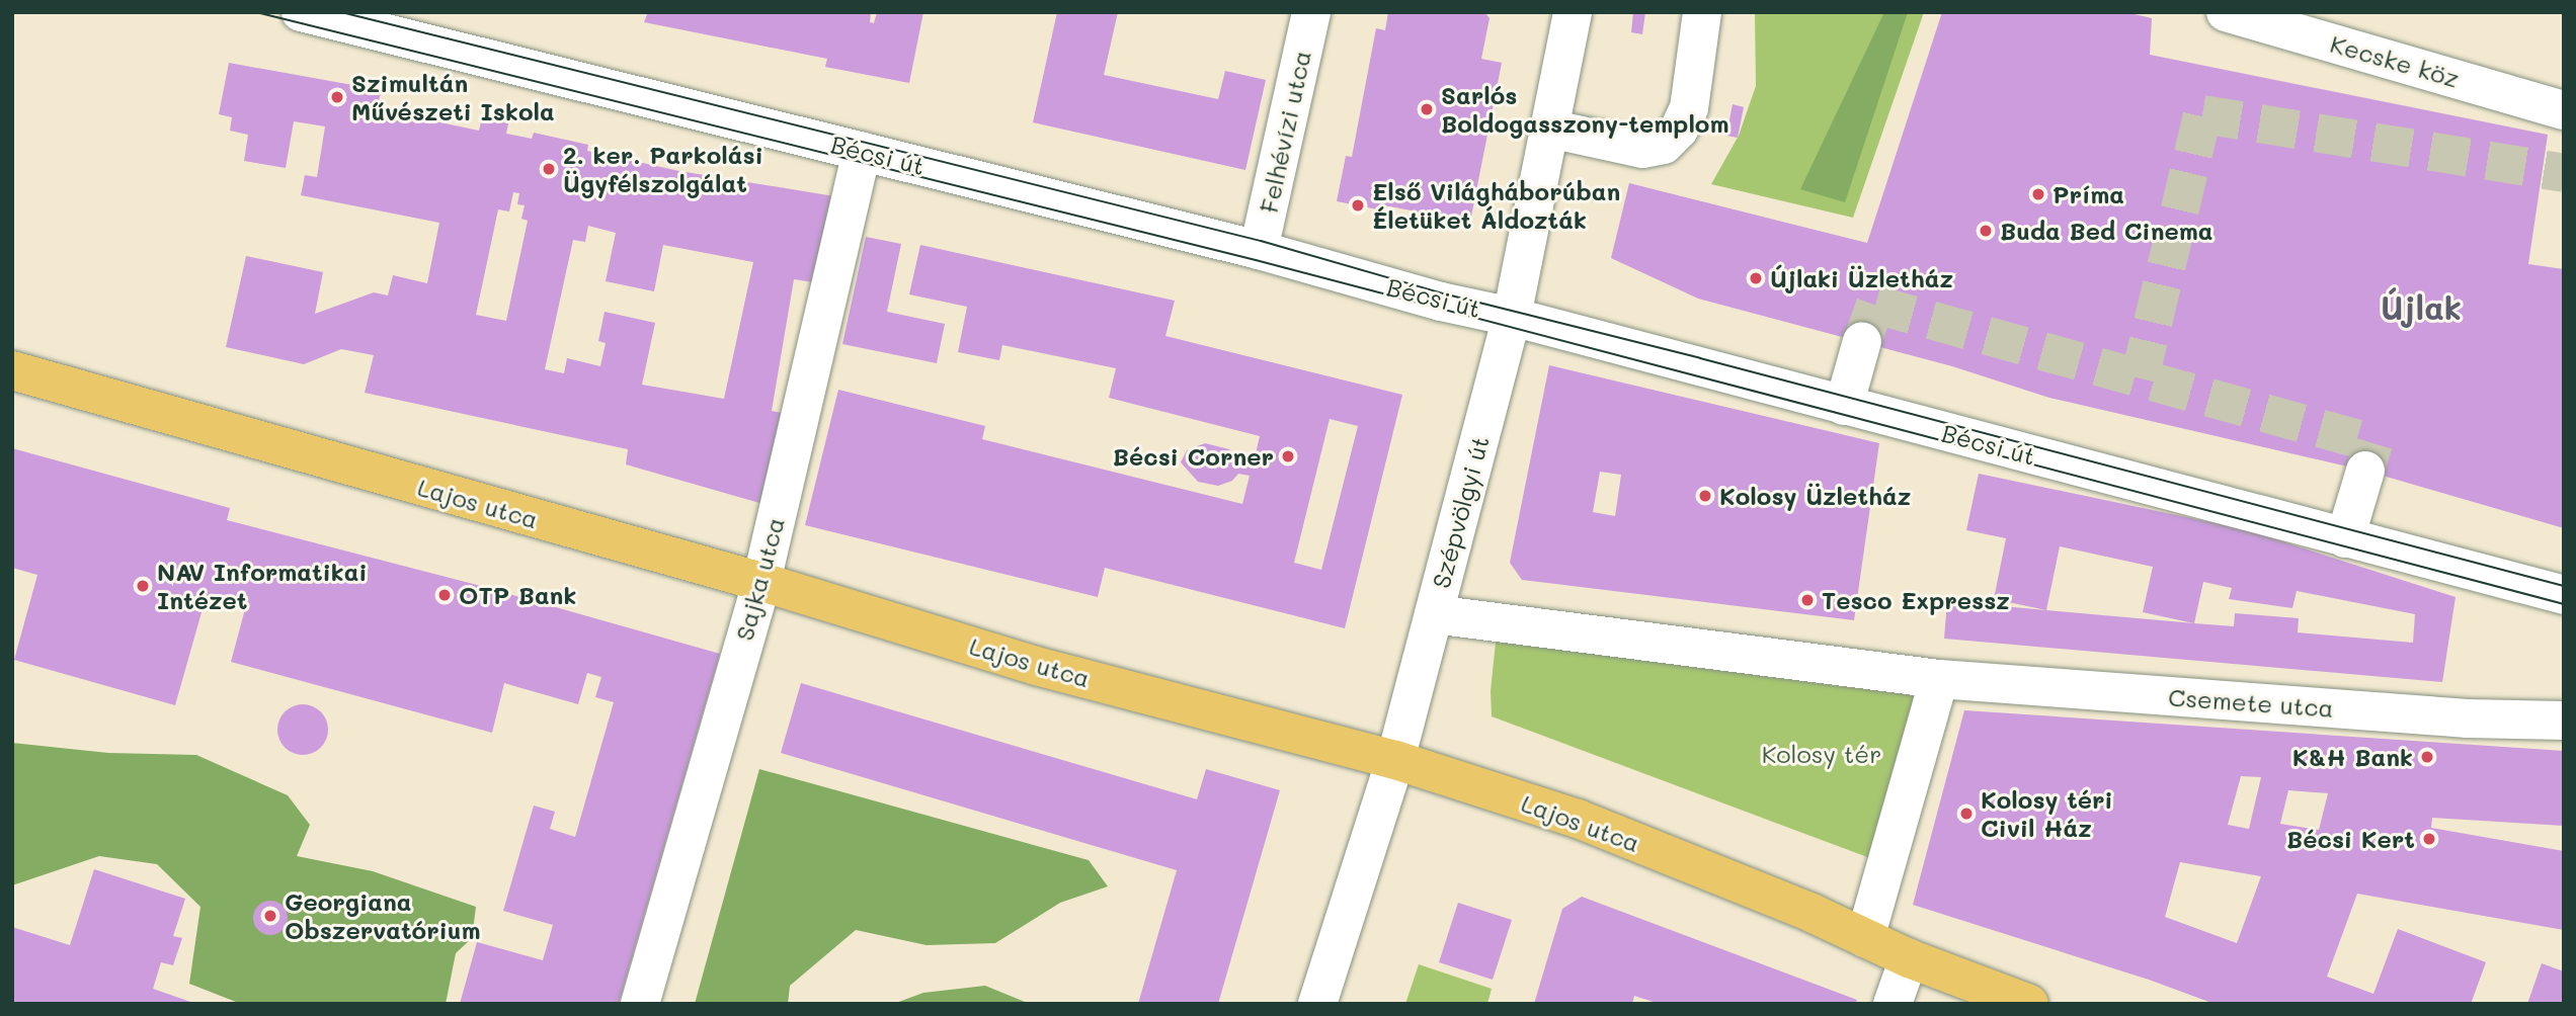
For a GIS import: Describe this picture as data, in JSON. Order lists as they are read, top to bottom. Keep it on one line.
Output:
{"streets":{"main road":["Lajos utca"],"street":["Kecske köz","Felhévízi utca","Bécsi út","Szépvölgyi út","Sajka utca","Csemete utca"]},"crossings":[["Felhévízi utca","Bécsi út"],["Bécsi út","Szépvölgyi út"],["Bécsi út","Sajka utca"],["Lajos utca","Szépvölgyi út"],["Lajos utca","Sajka utca"]],"districts":["Újlak"],"parks":["Kolosy tér"],"places":["Szimultán Művészeti Iskola","Sarlós Boldogasszony-templom","2. ker. Parkolási Ügyfélszolgálat","Príma","Első Világháborúban Életüket Áldozták","Buda Bed Cinema","Újlaki Üzletház","Bécsi Corner","Kolosy Üzletház","NAV Informatikai Intézet","OTP Bank","Tesco Expressz","K&H Bank","Kolosy téri Civil Ház","Bécsi Kert","Georgiana Obszervatórium"]}
